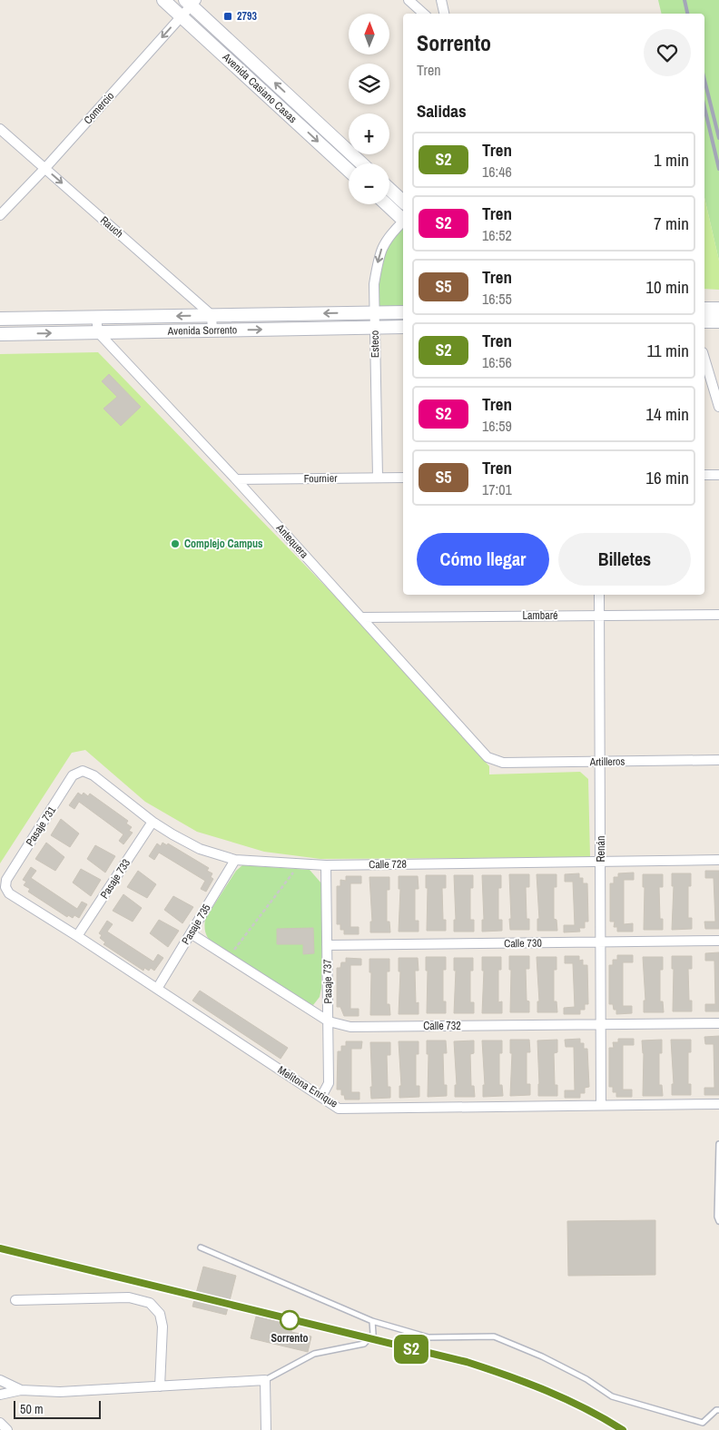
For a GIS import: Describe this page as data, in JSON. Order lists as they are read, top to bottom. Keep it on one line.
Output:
{"streets":{"main road":["Avenida Casiano Casas","Avenida Sorrento"],"street":["Comercio","Rauch","Esteco","Fournier","Antequera","Lambaré","Artilleros","Pasaje 731","Renán","Calle 728","Pasaje 733","Pasaje 735","Calle 730","Pasaje 737","Calle 732","Melitona Enrique"]},"crossings":[["Avenida Casiano Casas","Comercio"],["Comercio","Rauch"],["Rauch","Avenida Sorrento"],["Avenida Sorrento","Esteco"],["Avenida Sorrento","Antequera"],["Esteco","Fournier"],["Fournier","Antequera"],["Antequera","Lambaré"],["Antequera","Artilleros"],["Lambaré","Renán"],["Artilleros","Renán"],["Pasaje 731","Calle 728"],["Pasaje 731","Melitona Enrique"],["Renán","Calle 728"],["Renán","Calle 730"],["Renán","Calle 732"],["Renán","Melitona Enrique"],["Calle 728","Pasaje 733"],["Calle 728","Pasaje 735"],["Calle 728","Pasaje 737"],["Pasaje 733","Melitona Enrique"],["Pasaje 735","Calle 732"],["Pasaje 735","Melitona Enrique"],["Calle 730","Pasaje 737"],["Pasaje 737","Calle 732"],["Pasaje 737","Melitona Enrique"]],"one_way":["Comercio","Rauch","Esteco"],"places":{"transit":["2793"],"other":["Complejo Campus","Sorrento"]},"scale_bar":"50 m","north":"top","page":{"on_map":"S2","map_buttons":["+","−"],"heading":[["Sorrento","Tren"],"Salidas"],"list":[{"mark":"S2","name":"Tren","note":"16:46","value":"1 min"},{"mark":"S2","name":"Tren","note":"16:52","value":"7 min"},{"mark":"S5","name":"Tren","note":"16:55","value":"10 min"},{"mark":"S2","name":"Tren","note":"16:56","value":"11 min"},{"mark":"S2","name":"Tren","note":"16:59","value":"14 min"},{"mark":"S5","name":"Tren","note":"17:01","value":"16 min"}],"buttons":["Cómo llegar","Billetes"],"scale":"50 m"}}
